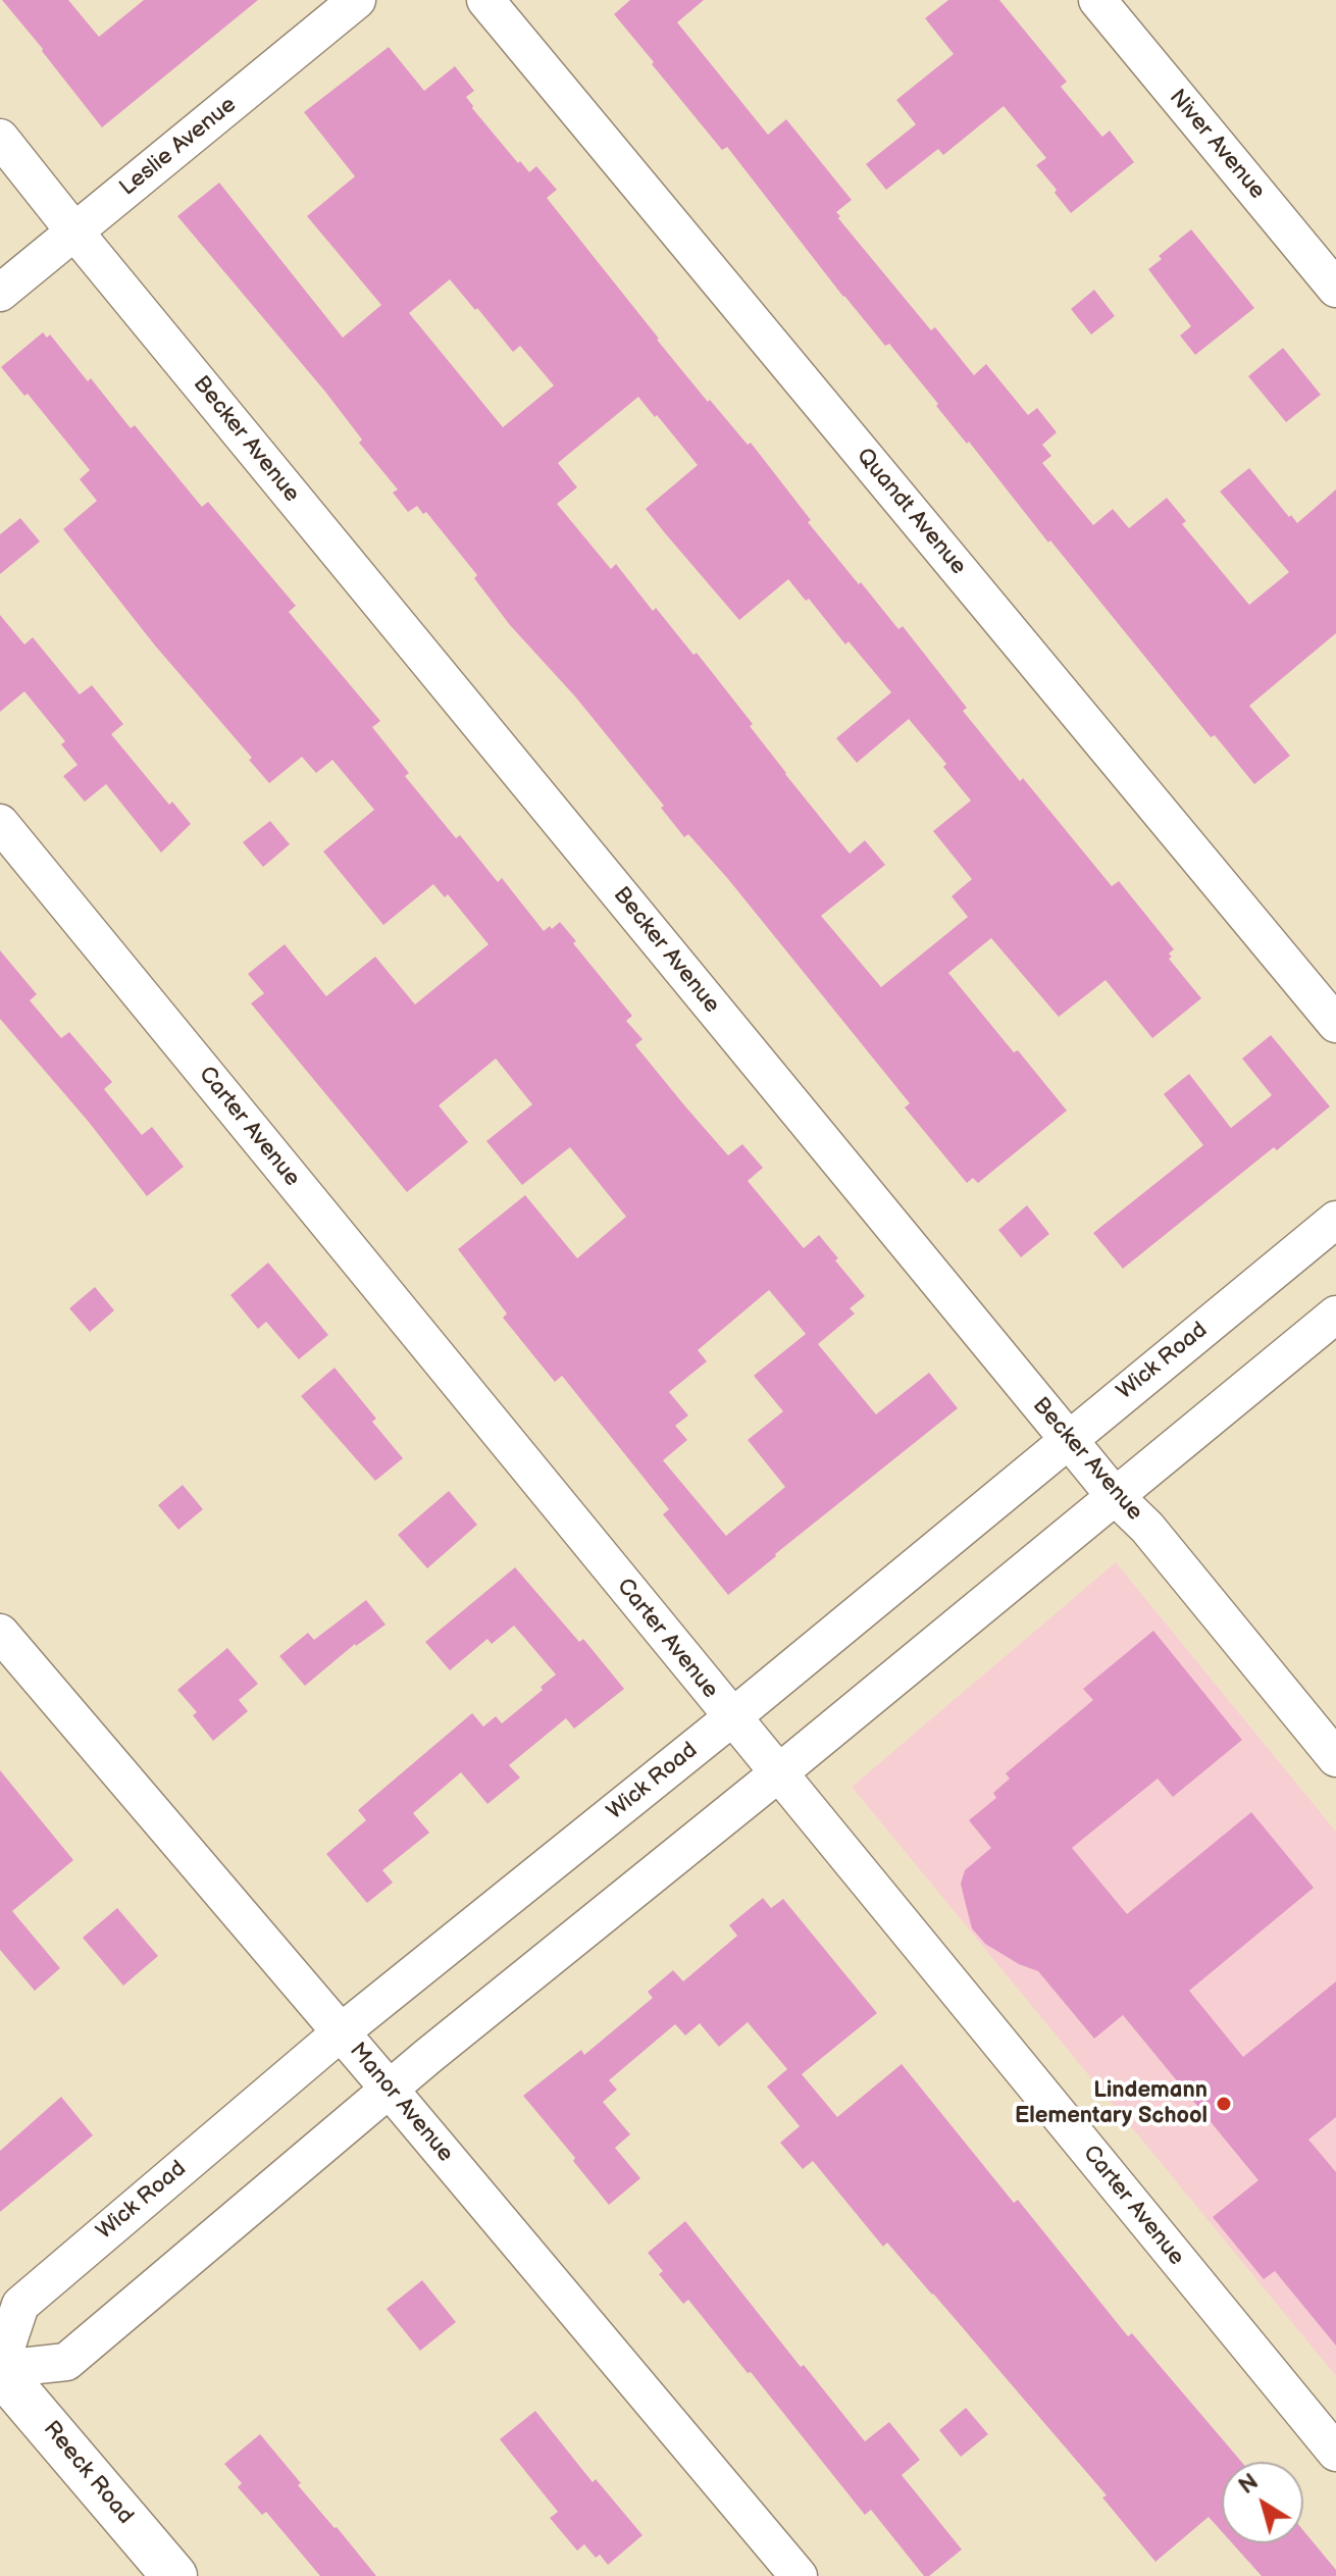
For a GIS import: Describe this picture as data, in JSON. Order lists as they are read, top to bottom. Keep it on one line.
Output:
{"streets":{"street":["Niver Avenue","Leslie Avenue","Becker Avenue","Quandt Avenue","Carter Avenue","Wick Road","Manor Avenue","Reeck Road"]},"crossings":[["Leslie Avenue","Becker Avenue"],["Becker Avenue","Wick Road"],["Carter Avenue","Wick Road"],["Wick Road","Manor Avenue"],["Wick Road","Reeck Road"]],"places":["Lindemann Elementary School"],"north":"top left"}
